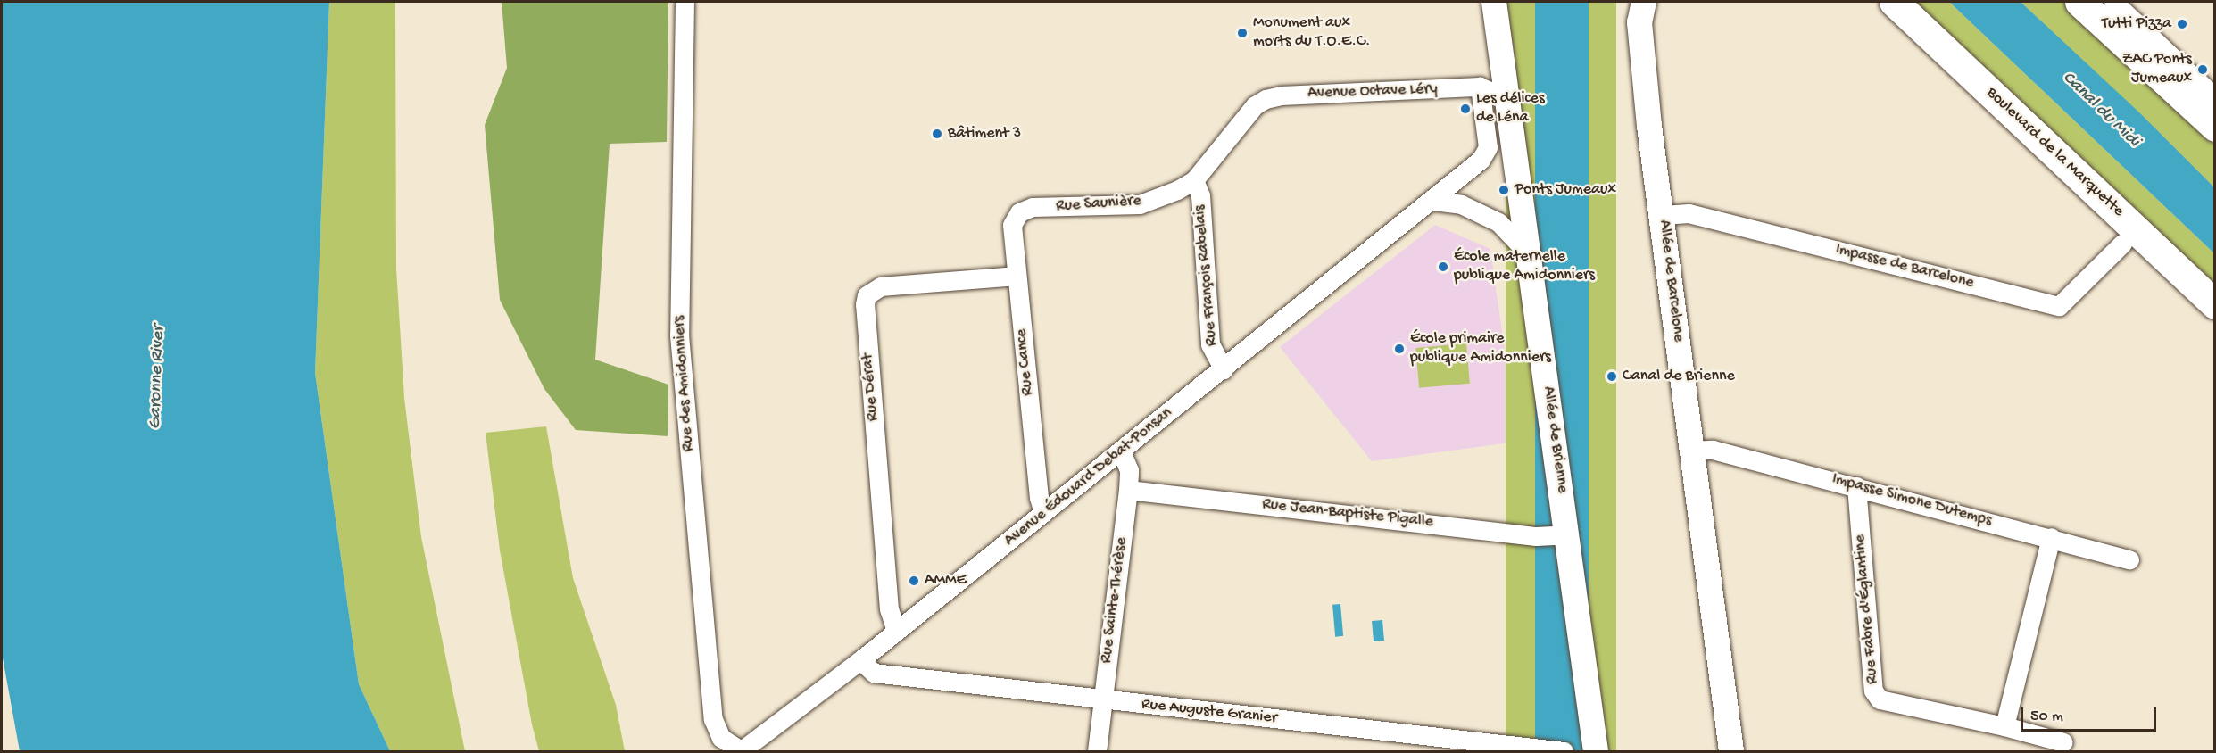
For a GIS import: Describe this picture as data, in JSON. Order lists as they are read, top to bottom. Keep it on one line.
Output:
{"streets":{"main road":["Boulevard de la Marquette","Allée de Barcelone","Allée de Brienne"],"street":["Avenue Octave Léry","Rue Saunière","Impasse de Barcelone","Rue François Rabelais","Rue Cance","Rue des Amidonniers","Rue Dérat","Avenue Édouard Debat-Ponsan","Impasse Simone Dutemps","Rue Jean-Baptiste Pigalle","Rue Sainte-Thérèse","Rue Fabre d'Églantine","Rue Auguste Granier"]},"crossings":[["Avenue Octave Léry","Rue Saunière"],["Avenue Octave Léry","Avenue Édouard Debat-Ponsan"],["Rue Saunière","Rue François Rabelais"],["Rue Saunière","Rue Cance"],["Impasse de Barcelone","Allée de Barcelone"],["Rue François Rabelais","Avenue Édouard Debat-Ponsan"],["Allée de Barcelone","Impasse Simone Dutemps"],["Rue Cance","Rue Dérat"],["Rue Cance","Avenue Édouard Debat-Ponsan"],["Rue des Amidonniers","Avenue Édouard Debat-Ponsan"],["Rue Dérat","Avenue Édouard Debat-Ponsan"],["Allée de Brienne","Rue Jean-Baptiste Pigalle"],["Avenue Édouard Debat-Ponsan","Rue Sainte-Thérèse"],["Avenue Édouard Debat-Ponsan","Rue Auguste Granier"],["Impasse Simone Dutemps","Rue Fabre d'Églantine"],["Rue Jean-Baptiste Pigalle","Rue Sainte-Thérèse"],["Rue Sainte-Thérèse","Rue Auguste Granier"]],"water":["Canal du Midi","Garonne River"],"places":["Tutti Pizza","Monument aux morts du T.O.E.C.","ZAC Ponts Jumeaux","Les délices de Léna","Bâtiment 3","Ponts Jumeaux","École maternelle publique Amidonniers","École primaire publique Amidonniers","Canal de Brienne","AMME"],"scale_bar":"50 m"}
